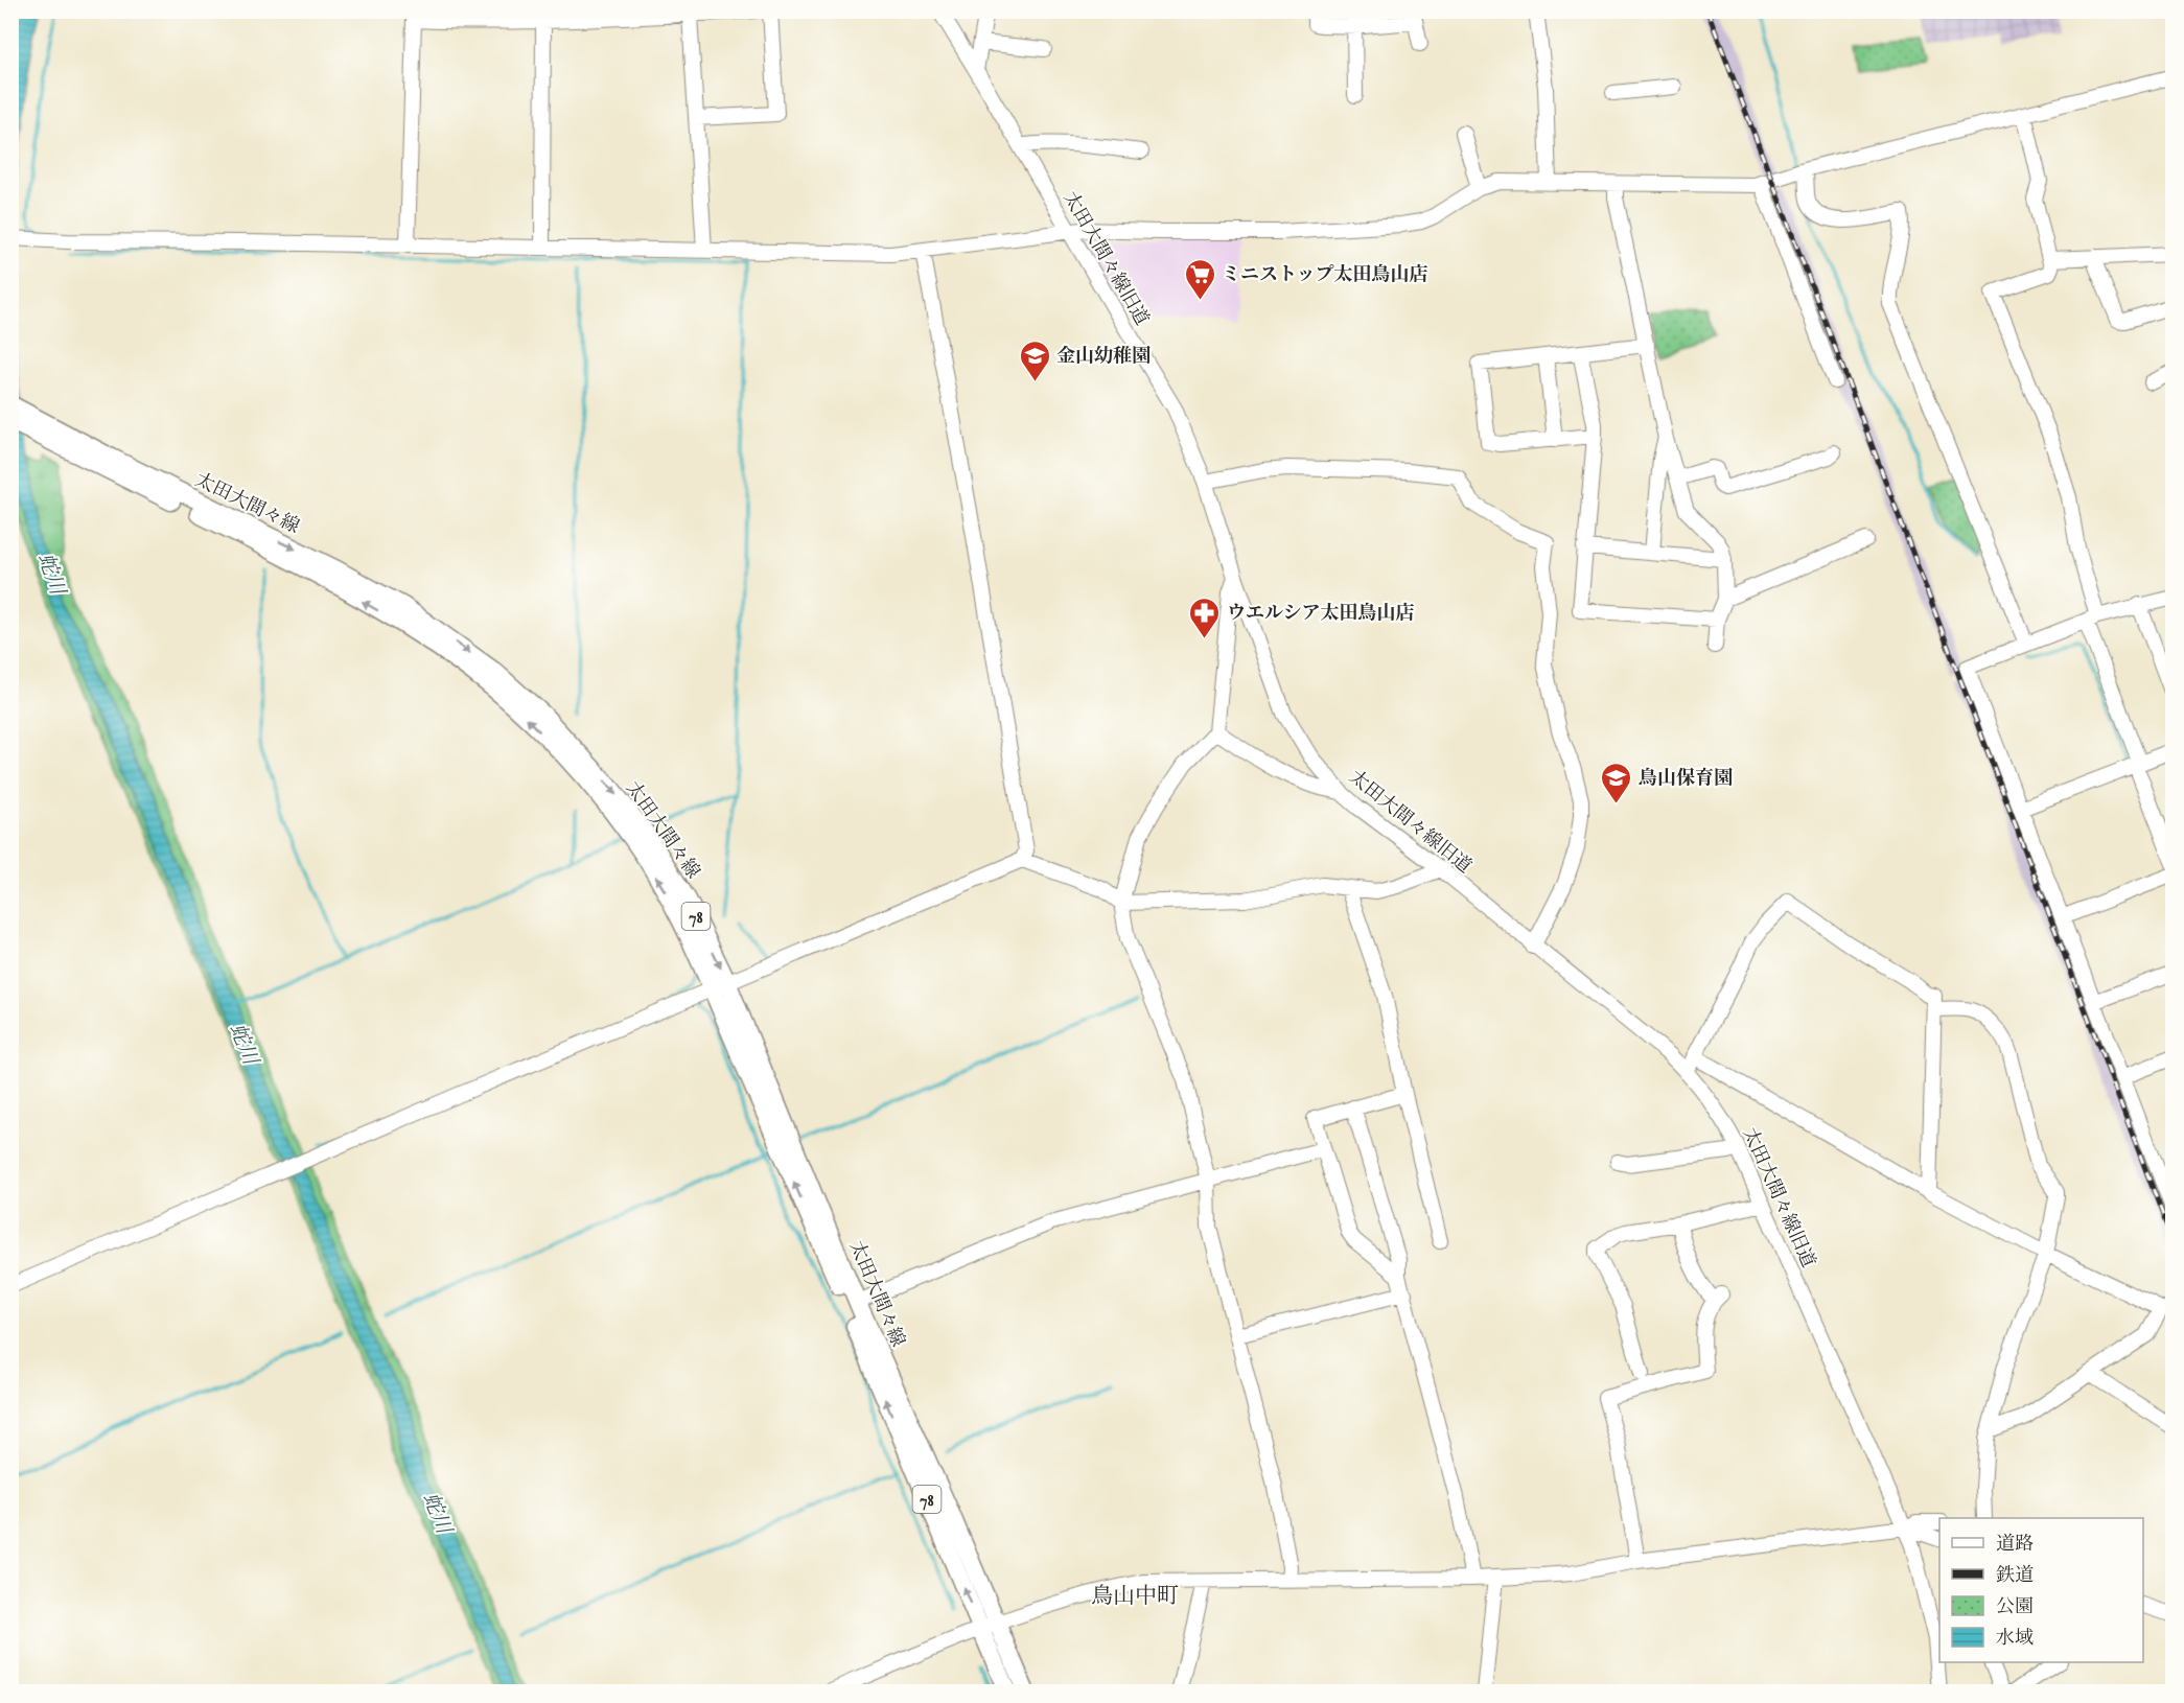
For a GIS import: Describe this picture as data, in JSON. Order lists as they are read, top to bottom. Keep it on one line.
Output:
{"streets":{"main road":["太田大間々線","78"],"street":["太田大間々線旧道"]},"districts":["鳥山中町"],"water":["蛇川"],"places":{"supermarket":["ミニストップ太田鳥山店"],"school or university":["金山幼稚園","鳥山保育園"],"pharmacy":["ウエルシア太田鳥山店"]},"legend":["道路","鉄道","公園","水域"]}
